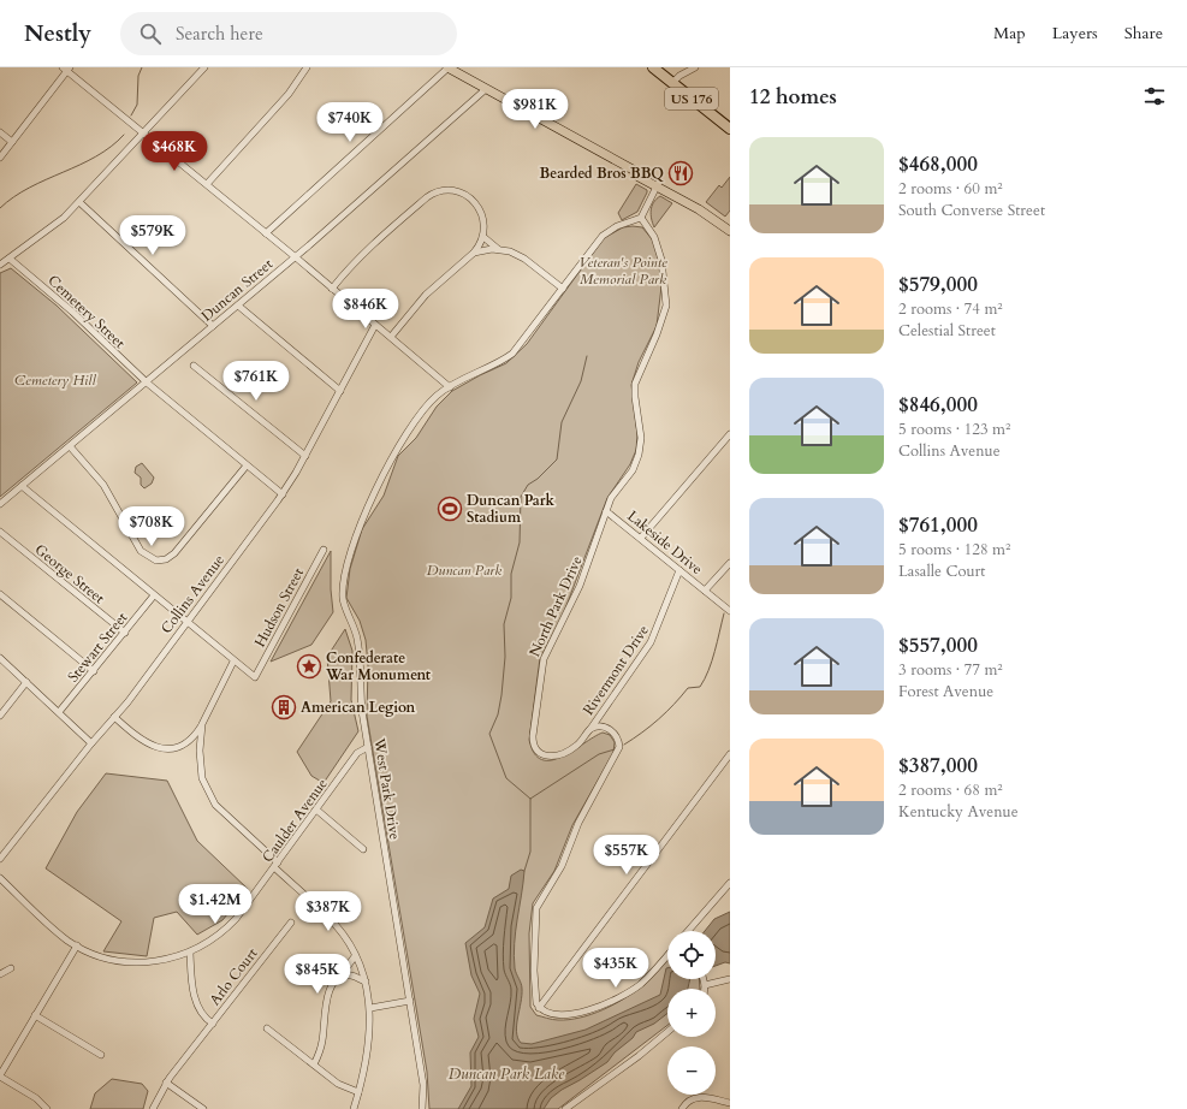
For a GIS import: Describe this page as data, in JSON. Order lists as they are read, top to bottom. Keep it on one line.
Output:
{"streets":{"highway":["US 176"],"street":["Duncan Street","Cemetery Street","Lakeside Drive","George Street","Collins Avenue","North Park Drive","Hudson Street","Stewart Street","Rivermont Drive","West Park Drive","Caulder Avenue","Arlo Court"]},"crossings":[["Duncan Street","Cemetery Street"],["Cemetery Street","Collins Avenue"],["Lakeside Drive","North Park Drive"],["Lakeside Drive","Rivermont Drive"],["George Street","Stewart Street"],["North Park Drive","Rivermont Drive"],["North Park Drive","West Park Drive"],["West Park Drive","Caulder Avenue"]],"water":["Duncan Park Lake"],"parks":["Veteran's Pointe Memorial Park","Cemetery Hill","Duncan Park"],"places":{"restaurant":["Bearded Bros BBQ"],"sports":["Duncan Park Stadium"],"place":["Confederate War Monument"],"building":["American Legion"]},"page":{"header":"Nestly","search":"Search here","nav":["Map","Layers","Share"],"heading":"12 homes","price":["$981K","$740K","$468K","$579K","$846K","$761K","$708K","$557K","$1.42M","$387K","$435K","$845K"],"list":[{"name":"$468,000","note":"2 rooms · 60 m² · South Converse Street"},{"name":"$579,000","note":"2 rooms · 74 m² · Celestial Street"},{"name":"$846,000","note":"5 rooms · 123 m² · Collins Avenue"},{"name":"$761,000","note":"5 rooms · 128 m² · Lasalle Court"},{"name":"$557,000","note":"3 rooms · 77 m² · Forest Avenue"},{"name":"$387,000","note":"2 rooms · 68 m² · Kentucky Avenue"}],"map_buttons":["+","−"]}}
